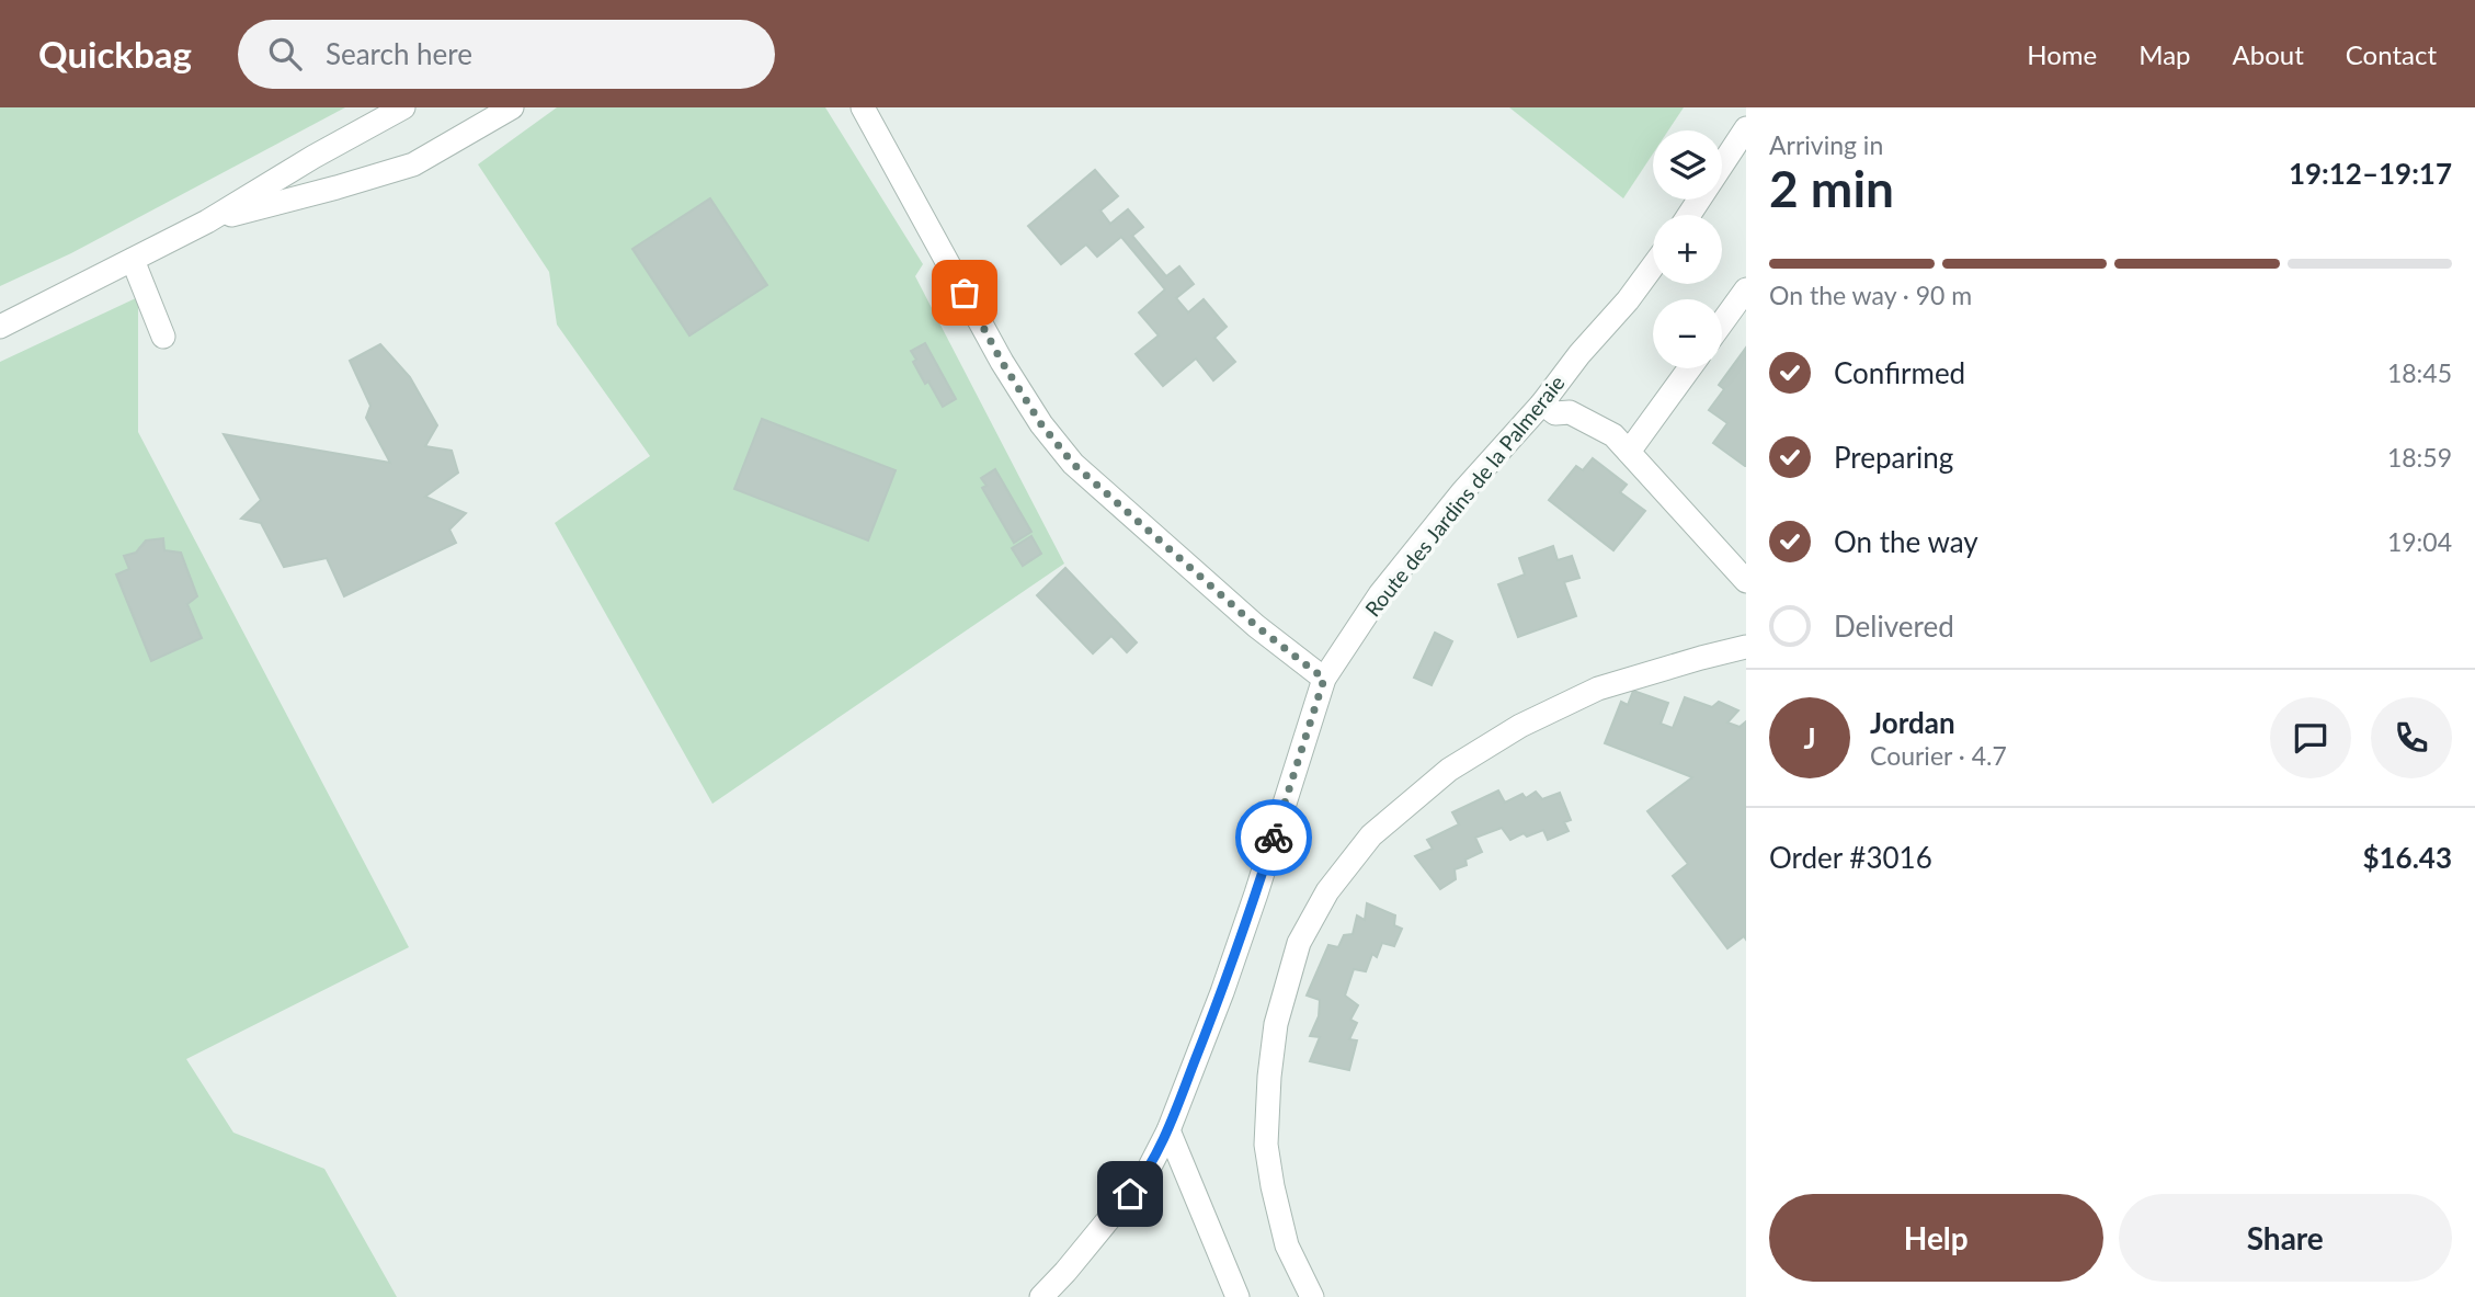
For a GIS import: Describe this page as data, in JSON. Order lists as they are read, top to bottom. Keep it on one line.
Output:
{"streets":{"street":["Route des Jardins de la Palmeraie"]},"page":{"header":"Quickbag","search":"Search here","nav":["Home","Map","About","Contact"],"heading":["2 min","Arriving in","19:12–19:17"],"panel":["Jordan","Courier · 4.7","Order #3016","$16.43"],"map_buttons":["+","−"],"bar":"On the way · 90 m","list":[["Confirmed","18:45"],["Preparing","18:59"],["On the way","19:04"],"Delivered"],"round":"J","buttons":["Help","Share"]}}
